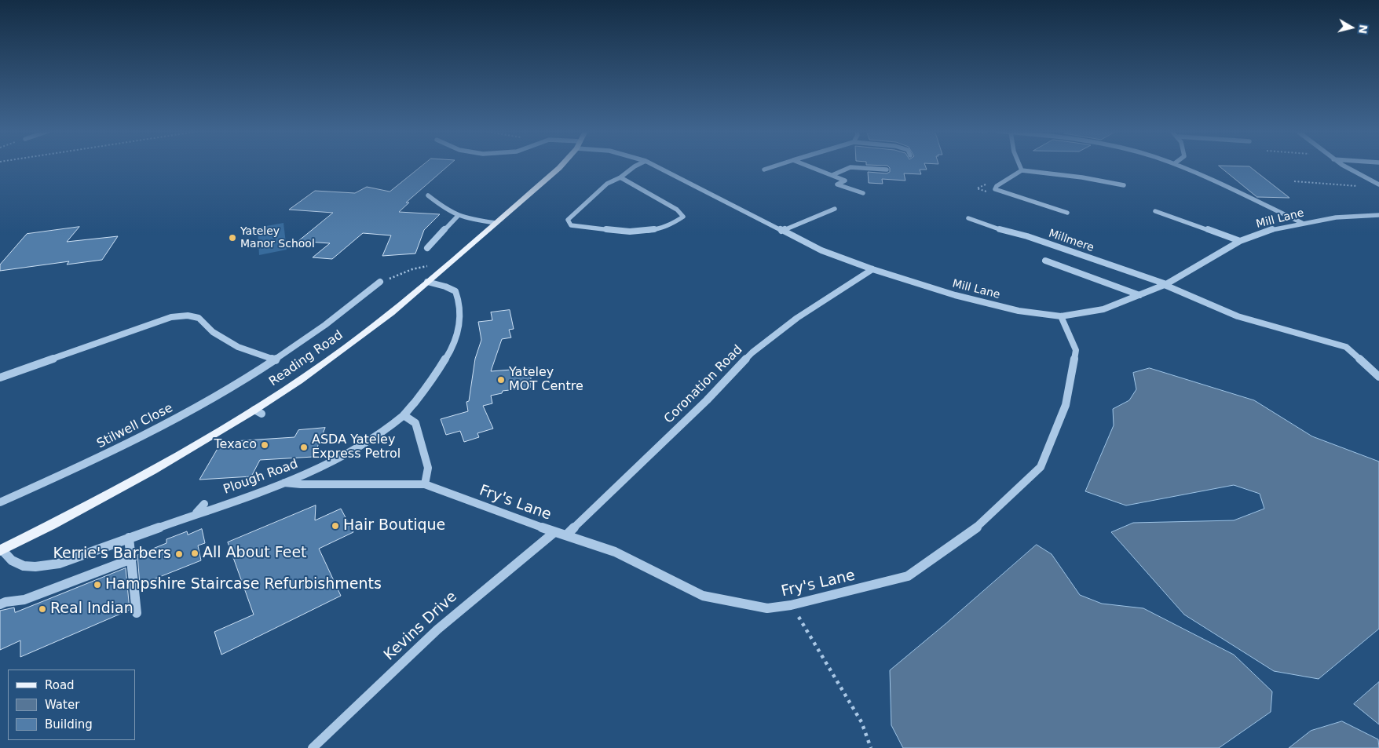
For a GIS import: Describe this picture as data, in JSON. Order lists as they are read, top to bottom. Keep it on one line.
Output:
{"streets":{"main road":["Reading Road"],"street":["Mill Lane","Millmere","Coronation Road","Stilwell Close","Plough Road","Fry's Lane","Kevins Drive"]},"crossings":[["Mill Lane","Millmere"],["Mill Lane","Coronation Road"],["Mill Lane","Fry's Lane"],["Reading Road","Plough Road"],["Coronation Road","Fry's Lane"],["Plough Road","Fry's Lane"],["Fry's Lane","Kevins Drive"]],"places":["Yateley Manor School","Yateley MOT Centre","Texaco","ASDA Yateley Express Petrol","Hair Boutique","All About Feet","Kerrie's Barbers","Hampshire Staircase Refurbishments","Real Indian"],"legend":["Road","Water","Building"],"north":"right"}
